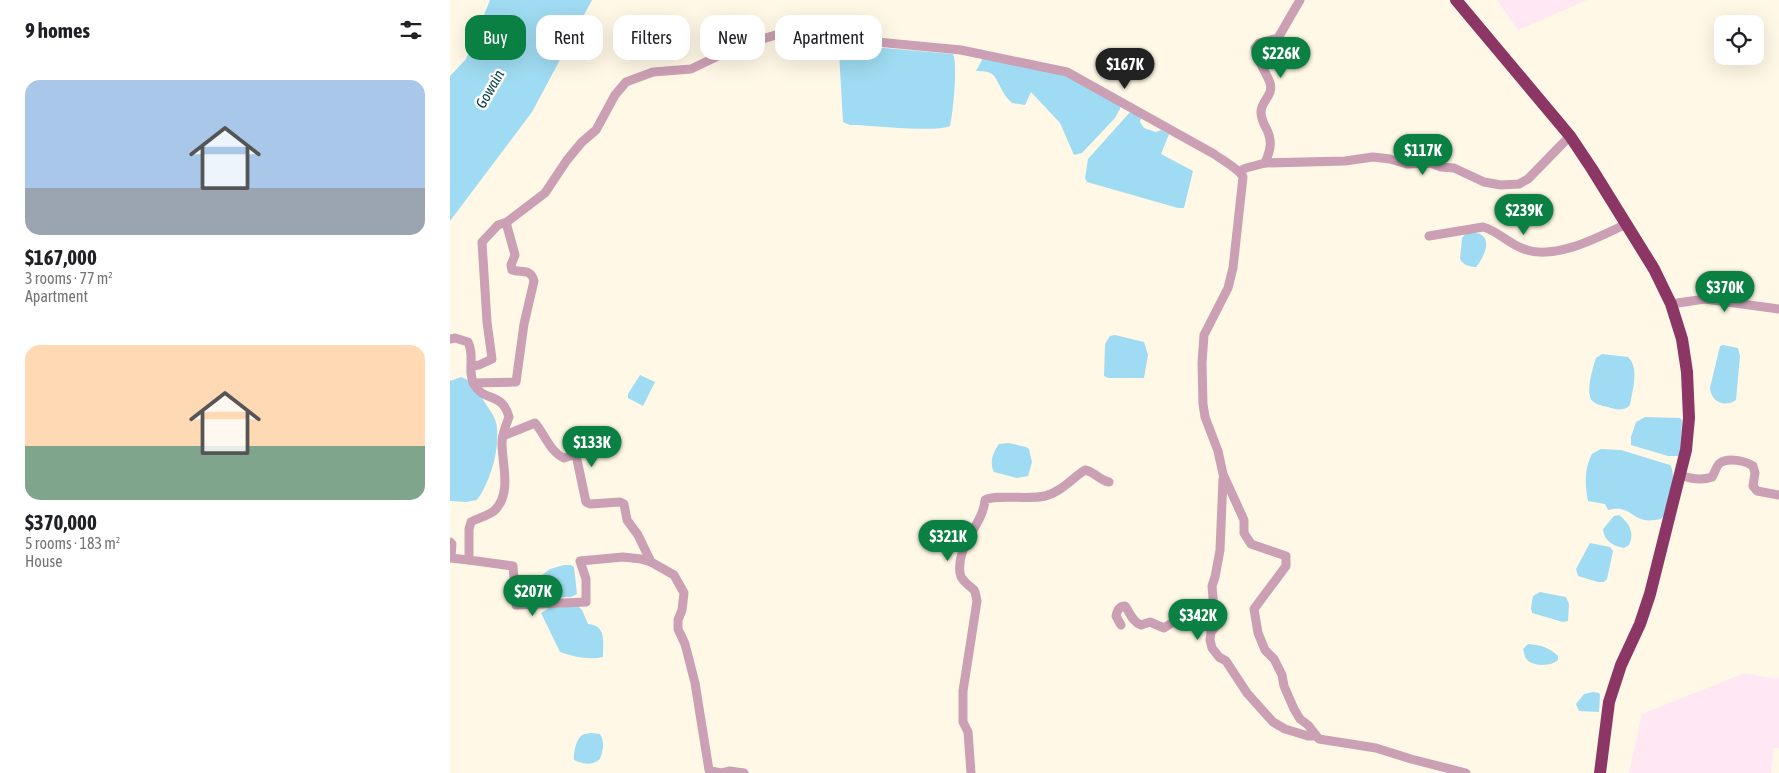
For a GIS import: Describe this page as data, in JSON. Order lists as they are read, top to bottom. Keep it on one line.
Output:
{"water":["Gowain"],"page":{"heading":"9 homes","chip":["Buy","Rent","Filters","New","Apartment"],"price":["$226K","$167K","$117K","$239K","$370K","$133K","$321K","$207K","$342K"],"list":[{"name":"$167,000","note":"3 rooms · 77 m² · Apartment"},{"name":"$370,000","note":"5 rooms · 183 m² · House"}]}}
